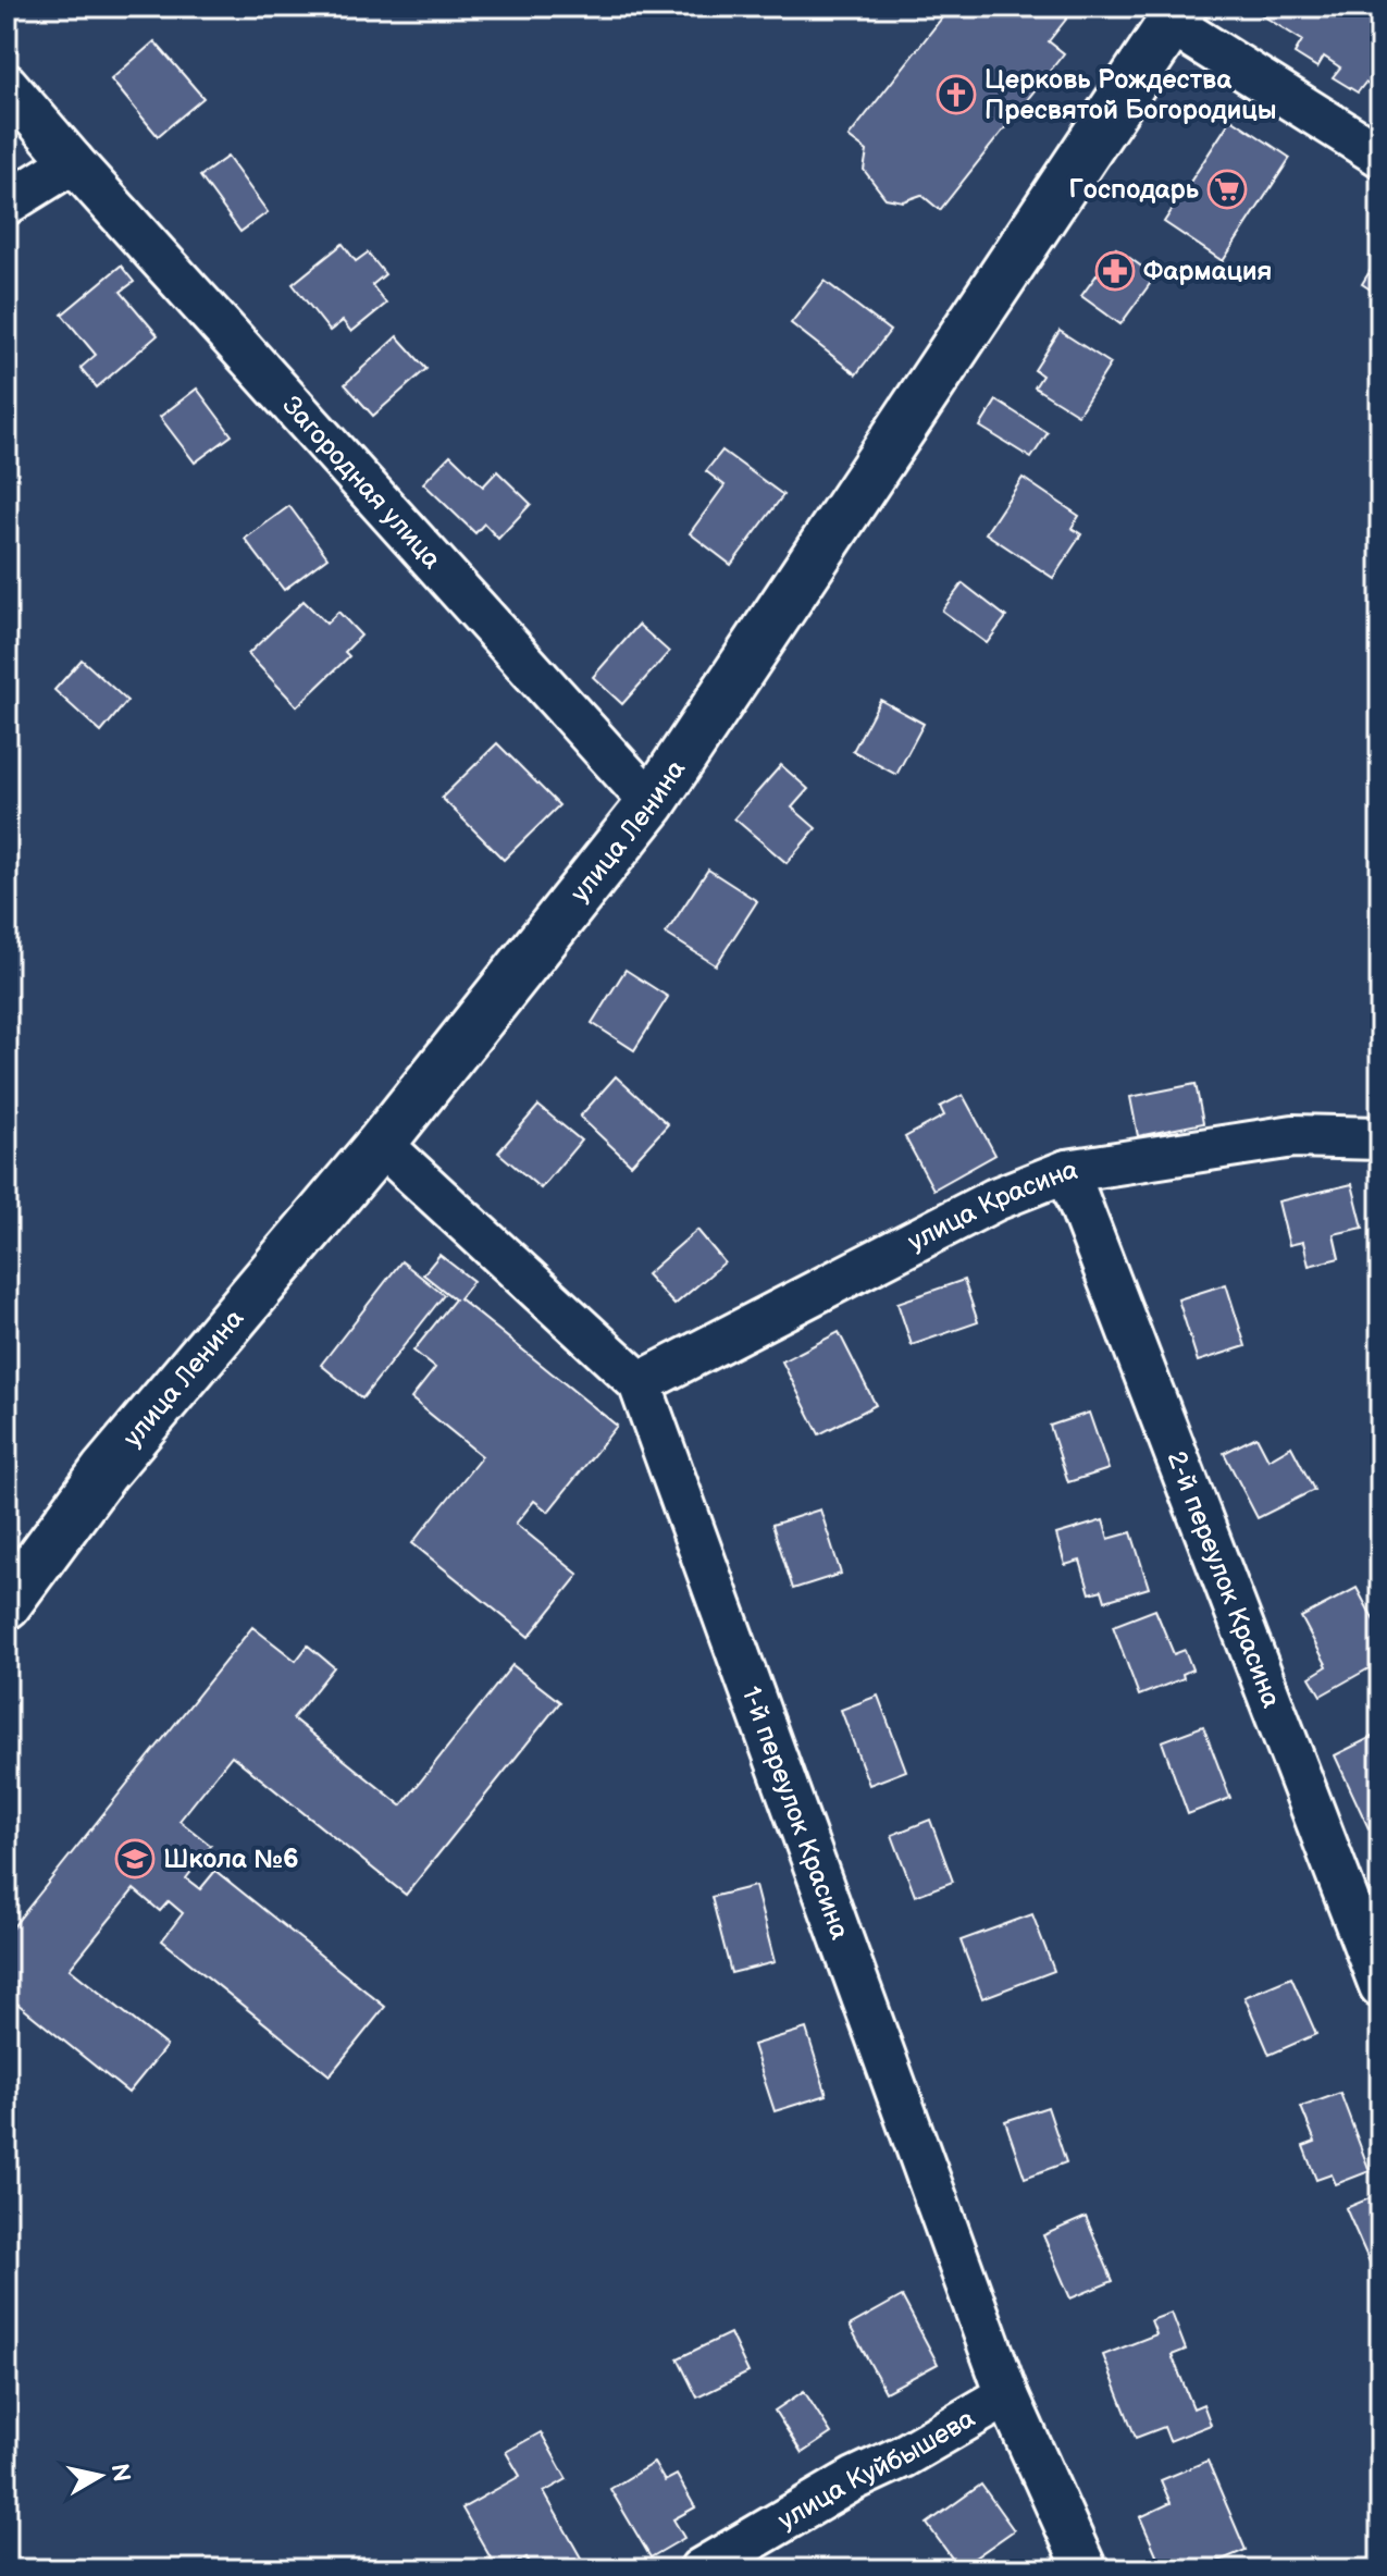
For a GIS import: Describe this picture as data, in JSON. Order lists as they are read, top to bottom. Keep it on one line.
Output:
{"streets":{"main road":["улица Ленина"],"street":["Загородная улица","улица Красина","2-й переулок Красина","1-й переулок Красина","улица Куйбышева"]},"crossings":[["Загородная улица","улица Ленина"],["улица Ленина","1-й переулок Красина"],["улица Красина","2-й переулок Красина"],["улица Красина","1-й переулок Красина"],["1-й переулок Красина","улица Куйбышева"]],"places":{"church":["Церковь Рождества Пресвятой Богородицы"],"supermarket":["Господарь"],"pharmacy":["Фармация"],"school or university":["Школа №6"]},"north":"right"}
